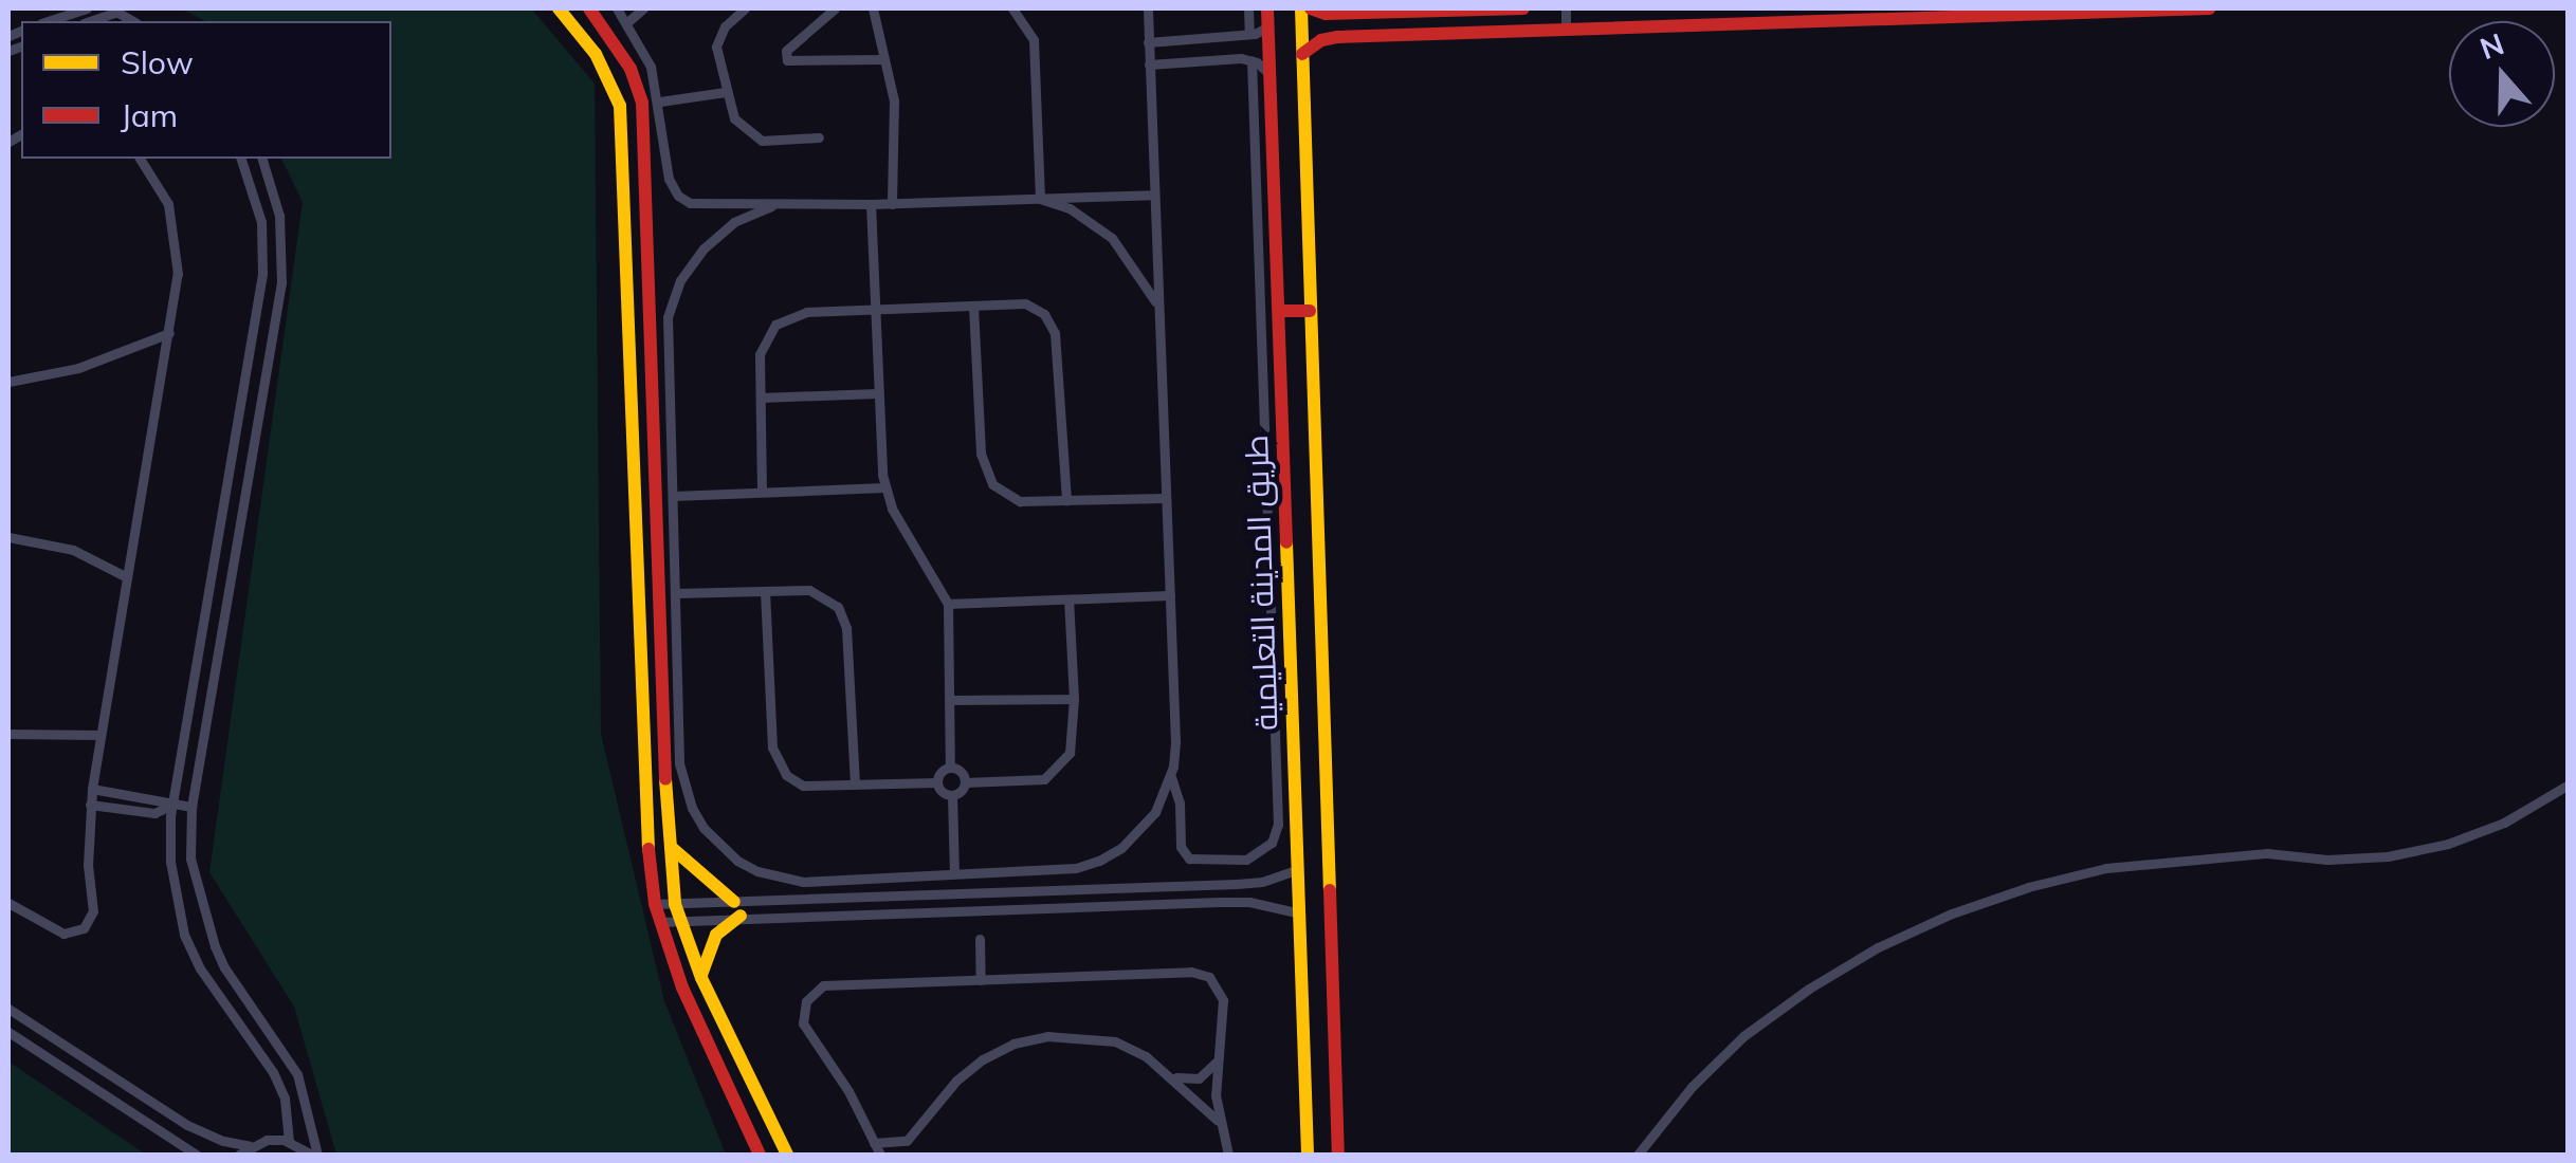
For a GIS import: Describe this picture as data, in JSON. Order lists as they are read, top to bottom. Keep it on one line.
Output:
{"streets":{"street":["طريق المدينة التعليمية"]},"legend":["Slow","Jam"],"north":"top"}
